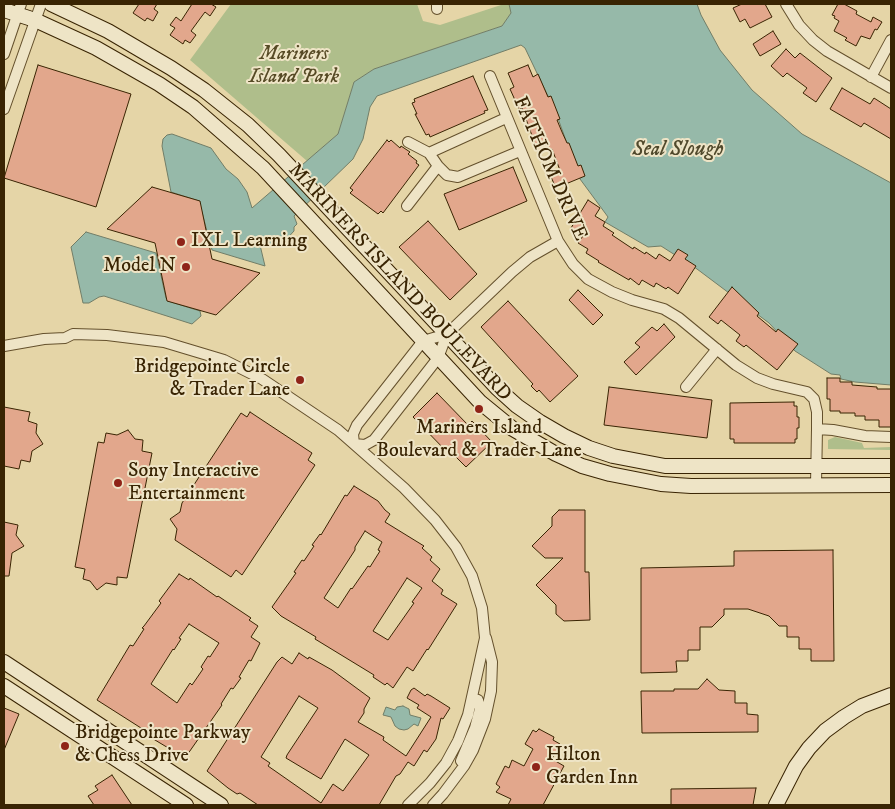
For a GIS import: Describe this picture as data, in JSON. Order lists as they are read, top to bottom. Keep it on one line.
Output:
{"streets":{"main road":["MARINERS ISLAND BOULEVARD"],"street":["FATHOM DRIVE"]},"crossings":[["FATHOM DRIVE","MARINERS ISLAND BOULEVARD"]],"water":["Seal Slough"],"parks":["Mariners Island Park"],"places":["IXL Learning","Model N","Bridgepointe Circle & Trader Lane","Mariners Island Boulevard & Trader Lane","Sony Interactive Entertainment","Bridgepointe Parkway & Chess Drive","Hilton Garden Inn"]}
